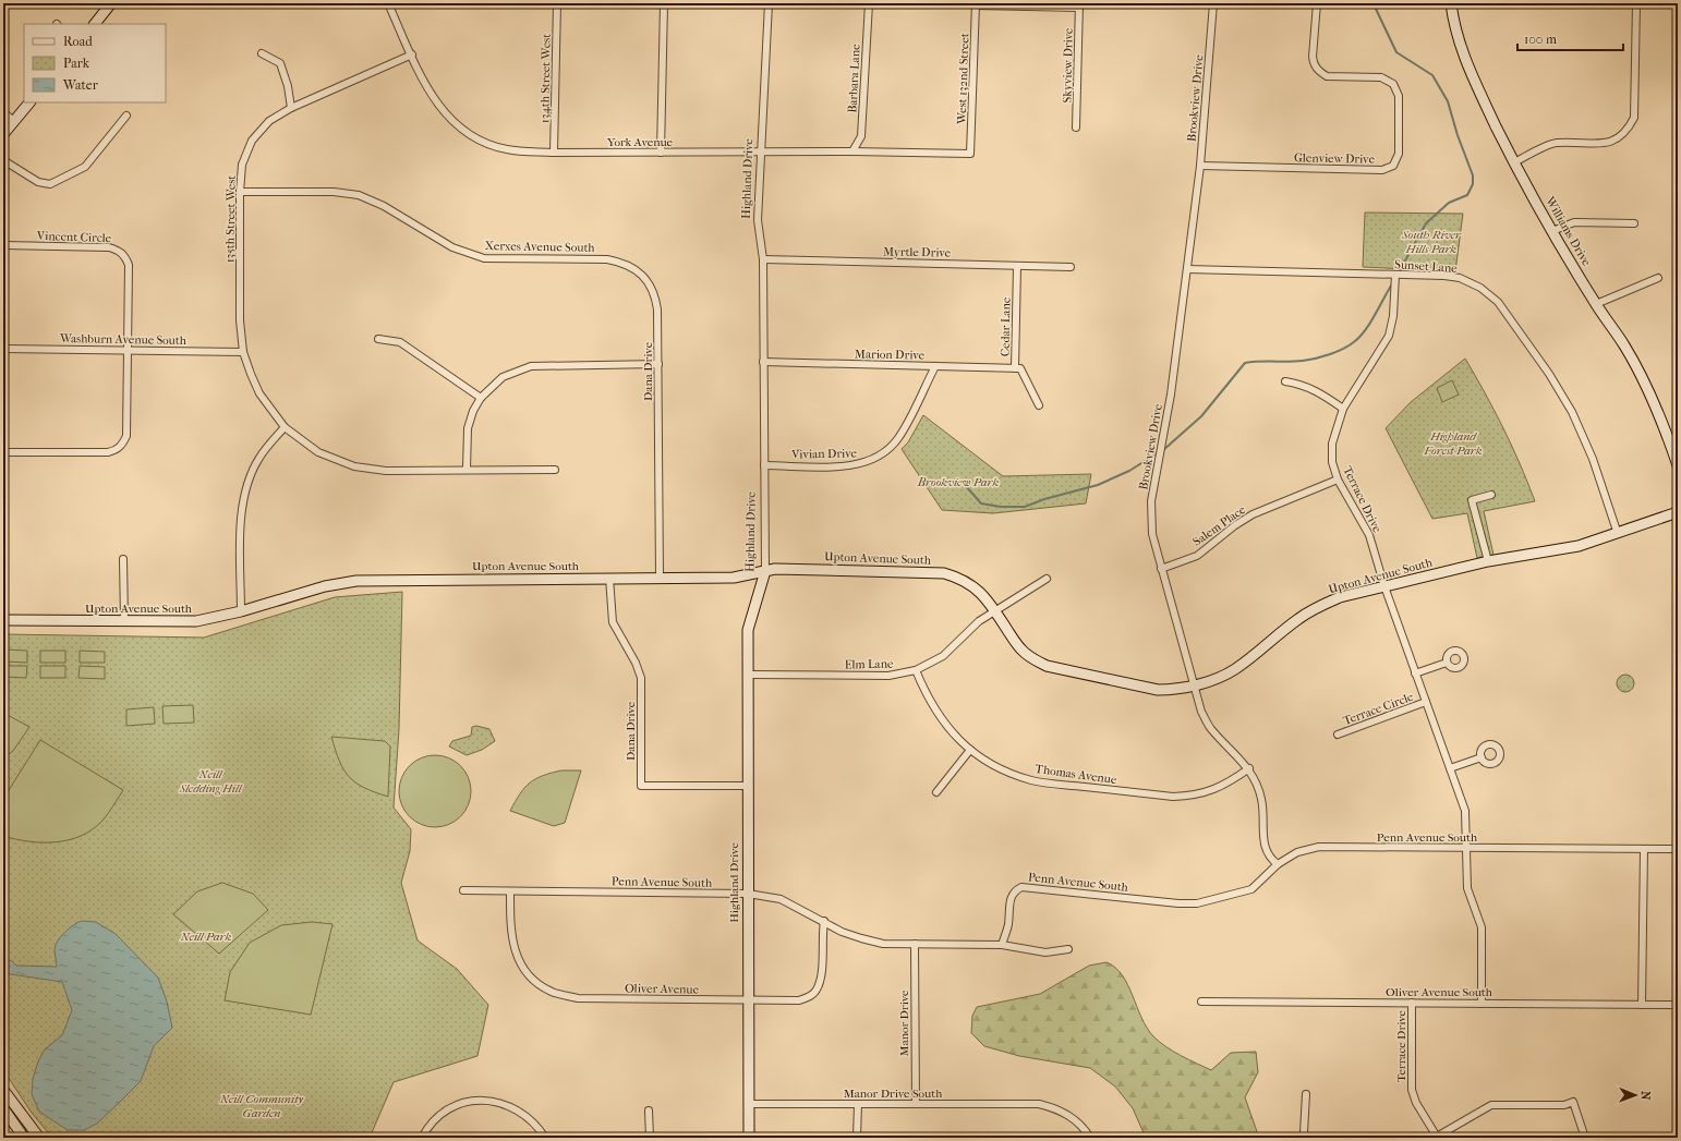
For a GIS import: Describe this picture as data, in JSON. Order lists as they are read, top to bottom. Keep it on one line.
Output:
{"streets":{"street":["Skyview Drive","134th Street West","Barbara Lane","West 132nd Street","Brookview Drive","York Avenue","Glenview Drive","Highland Drive","135th Street West","Williams Drive","Vincent Circle","Xerxes Avenue South","Myrtle Drive","Sunset Lane","Cedar Lane","Washburn Avenue South","Marion Drive","Dana Drive","Vivian Drive","Terrace Drive","Salem Place","Upton Avenue South","Elm Lane","Terrace Circle","Thomas Avenue","Penn Avenue South","Oliver Avenue","Oliver Avenue South","Manor Drive","Manor Drive South"]},"crossings":[["134th Street West","York Avenue"],["Barbara Lane","York Avenue"],["West 132nd Street","York Avenue"],["Brookview Drive","Glenview Drive"],["Brookview Drive","Sunset Lane"],["Brookview Drive","Salem Place"],["Brookview Drive","Upton Avenue South"],["Brookview Drive","Thomas Avenue"],["Brookview Drive","Penn Avenue South"],["York Avenue","Highland Drive"],["York Avenue","135th Street West"],["Highland Drive","Myrtle Drive"],["Highland Drive","Marion Drive"],["Highland Drive","Dana Drive"],["Highland Drive","Vivian Drive"],["Highland Drive","Upton Avenue South"],["Highland Drive","Elm Lane"],["Highland Drive","Penn Avenue South"],["Highland Drive","Oliver Avenue"],["Highland Drive","Manor Drive South"],["135th Street West","Xerxes Avenue South"],["135th Street West","Washburn Avenue South"],["Vincent Circle","Washburn Avenue South"],["Xerxes Avenue South","Dana Drive"],["Myrtle Drive","Cedar Lane"],["Sunset Lane","Terrace Drive"],["Sunset Lane","Upton Avenue South"],["Cedar Lane","Marion Drive"],["Marion Drive","Vivian Drive"],["Dana Drive","Upton Avenue South"],["Terrace Drive","Salem Place"],["Terrace Drive","Upton Avenue South"],["Terrace Drive","Terrace Circle"],["Terrace Drive","Penn Avenue South"],["Terrace Drive","Oliver Avenue South"],["Upton Avenue South","Elm Lane"],["Elm Lane","Thomas Avenue"],["Penn Avenue South","Oliver Avenue"],["Penn Avenue South","Manor Drive"],["Manor Drive","Manor Drive South"]],"parks":["South River Hills Park","Highland Forest Park","Brookview Park","Neill Sledding Hill","Neill Park","Neill Community Garden"],"legend":["Road","Park","Water"],"scale_bar":"100 m","north":"right"}
